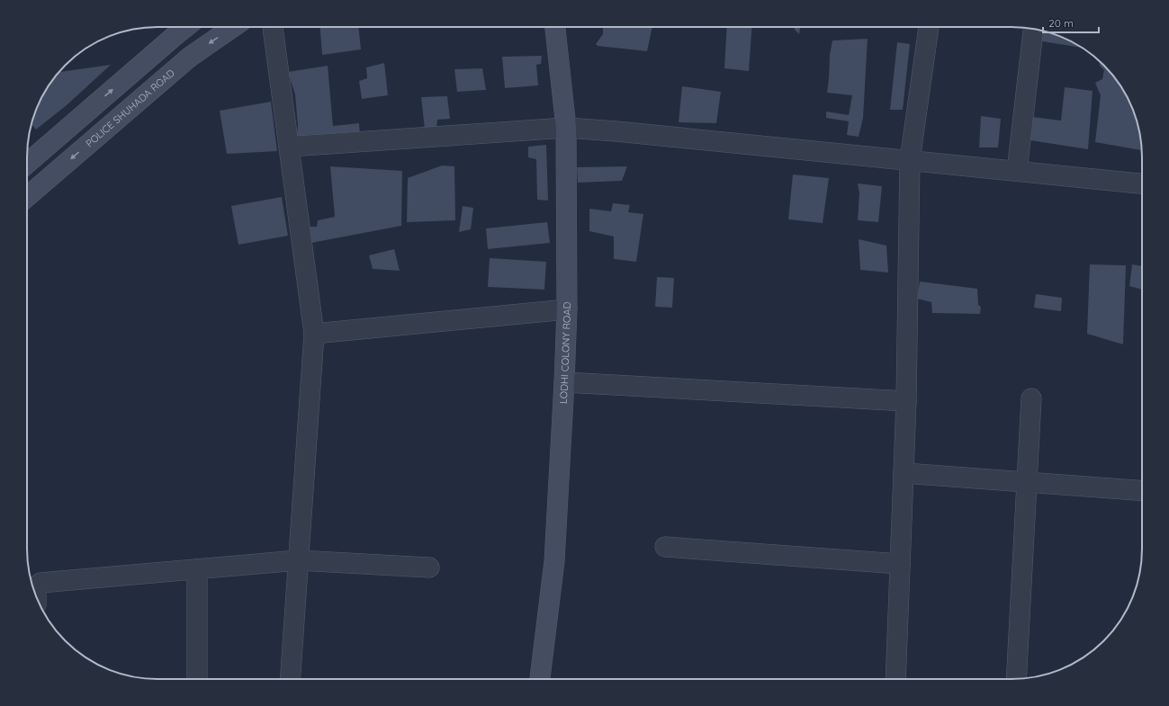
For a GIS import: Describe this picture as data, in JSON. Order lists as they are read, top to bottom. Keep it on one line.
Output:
{"streets":{"main road":["POLICE SHUHADA ROAD","LODHI COLONY ROAD"]},"scale_bar":"20 m"}
